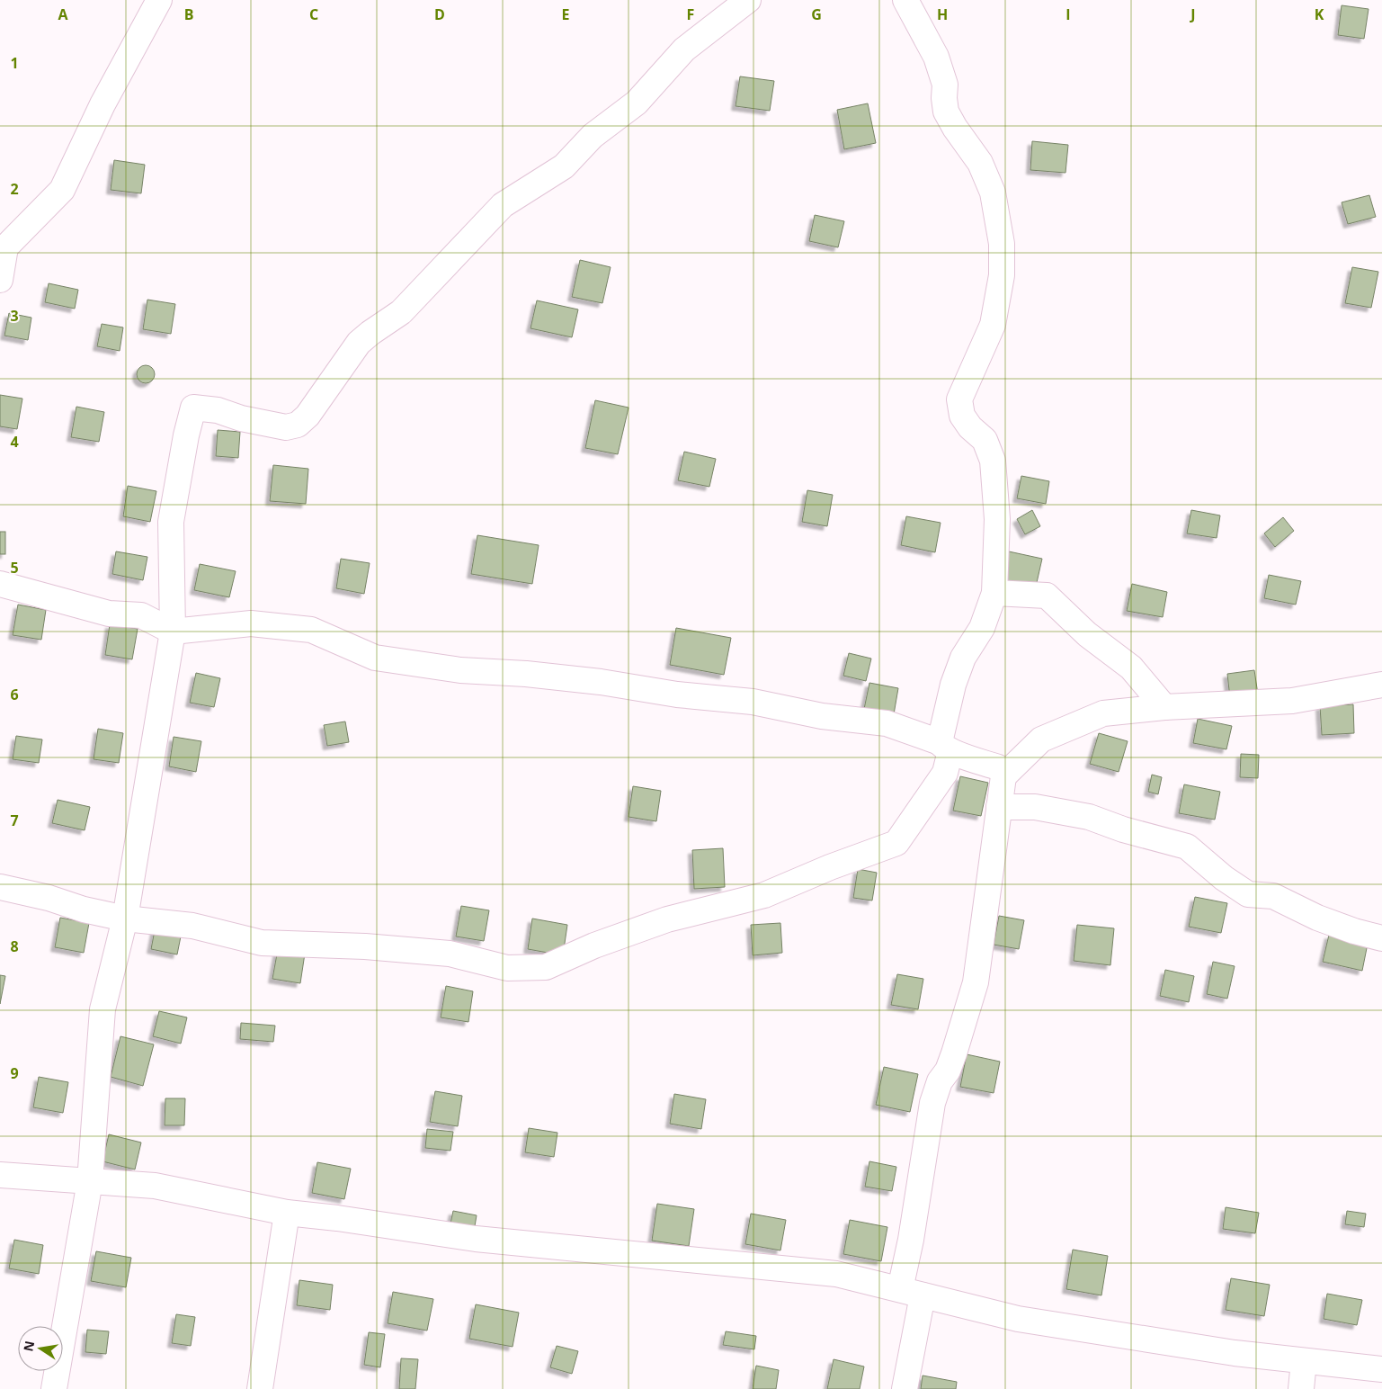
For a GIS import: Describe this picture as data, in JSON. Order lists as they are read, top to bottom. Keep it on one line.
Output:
{"north":"left","grid":{"columns":["A","B","C","D","E","F","G","H","I","J","K"],"rows":["1","2","3","4","5","6","7","8","9"]}}
